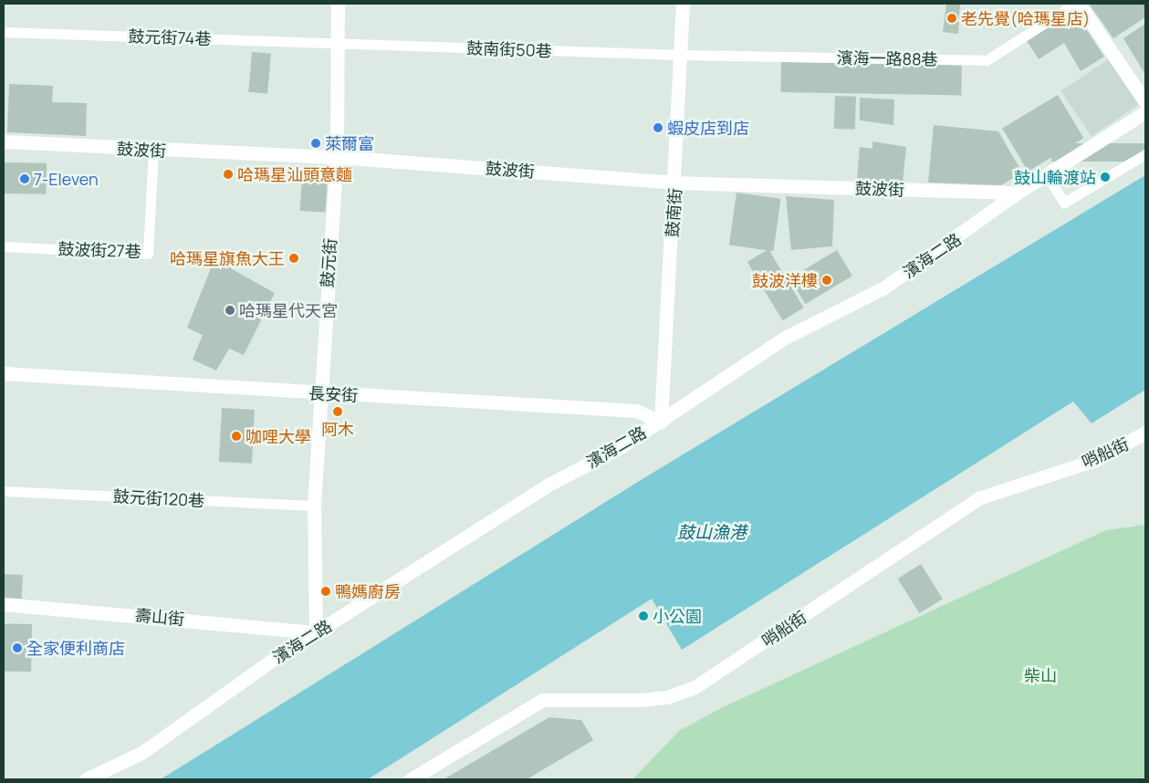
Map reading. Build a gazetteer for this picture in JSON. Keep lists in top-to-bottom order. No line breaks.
{"streets":{"street":["鼓波街","鼓南街","濱海二路","鼓元街","長安街","哨船街","壽山街"],"lane":["鼓元街74巷","鼓南街50巷","濱海一路88巷","鼓波街27巷","鼓元街120巷"]},"crossings":[["鼓元街74巷","鼓南街50巷"],["鼓元街74巷","鼓元街"],["鼓南街50巷","濱海一路88巷"],["鼓南街50巷","鼓南街"],["鼓南街50巷","鼓元街"],["濱海一路88巷","鼓南街"],["鼓波街","鼓南街"],["鼓波街","鼓波街27巷"],["鼓波街","濱海二路"],["鼓波街","鼓元街"],["鼓南街","濱海二路"],["鼓南街","長安街"],["濱海二路","鼓元街"],["濱海二路","長安街"],["濱海二路","壽山街"],["鼓元街","長安街"],["鼓元街","鼓元街120巷"],["鼓元街","壽山街"]],"water":["鼓山漁港"],"parks":["柴山"],"places":["老先覺(哈瑪星店)","蝦皮店到店","萊爾富","哈瑪星汕頭意麵","鼓山輪渡站","7-Eleven","哈瑪星旗魚大王","鼓波洋樓","哈瑪星代天宮","阿木","咖哩大學","鴨媽廚房","小公園","全家便利商店"]}
